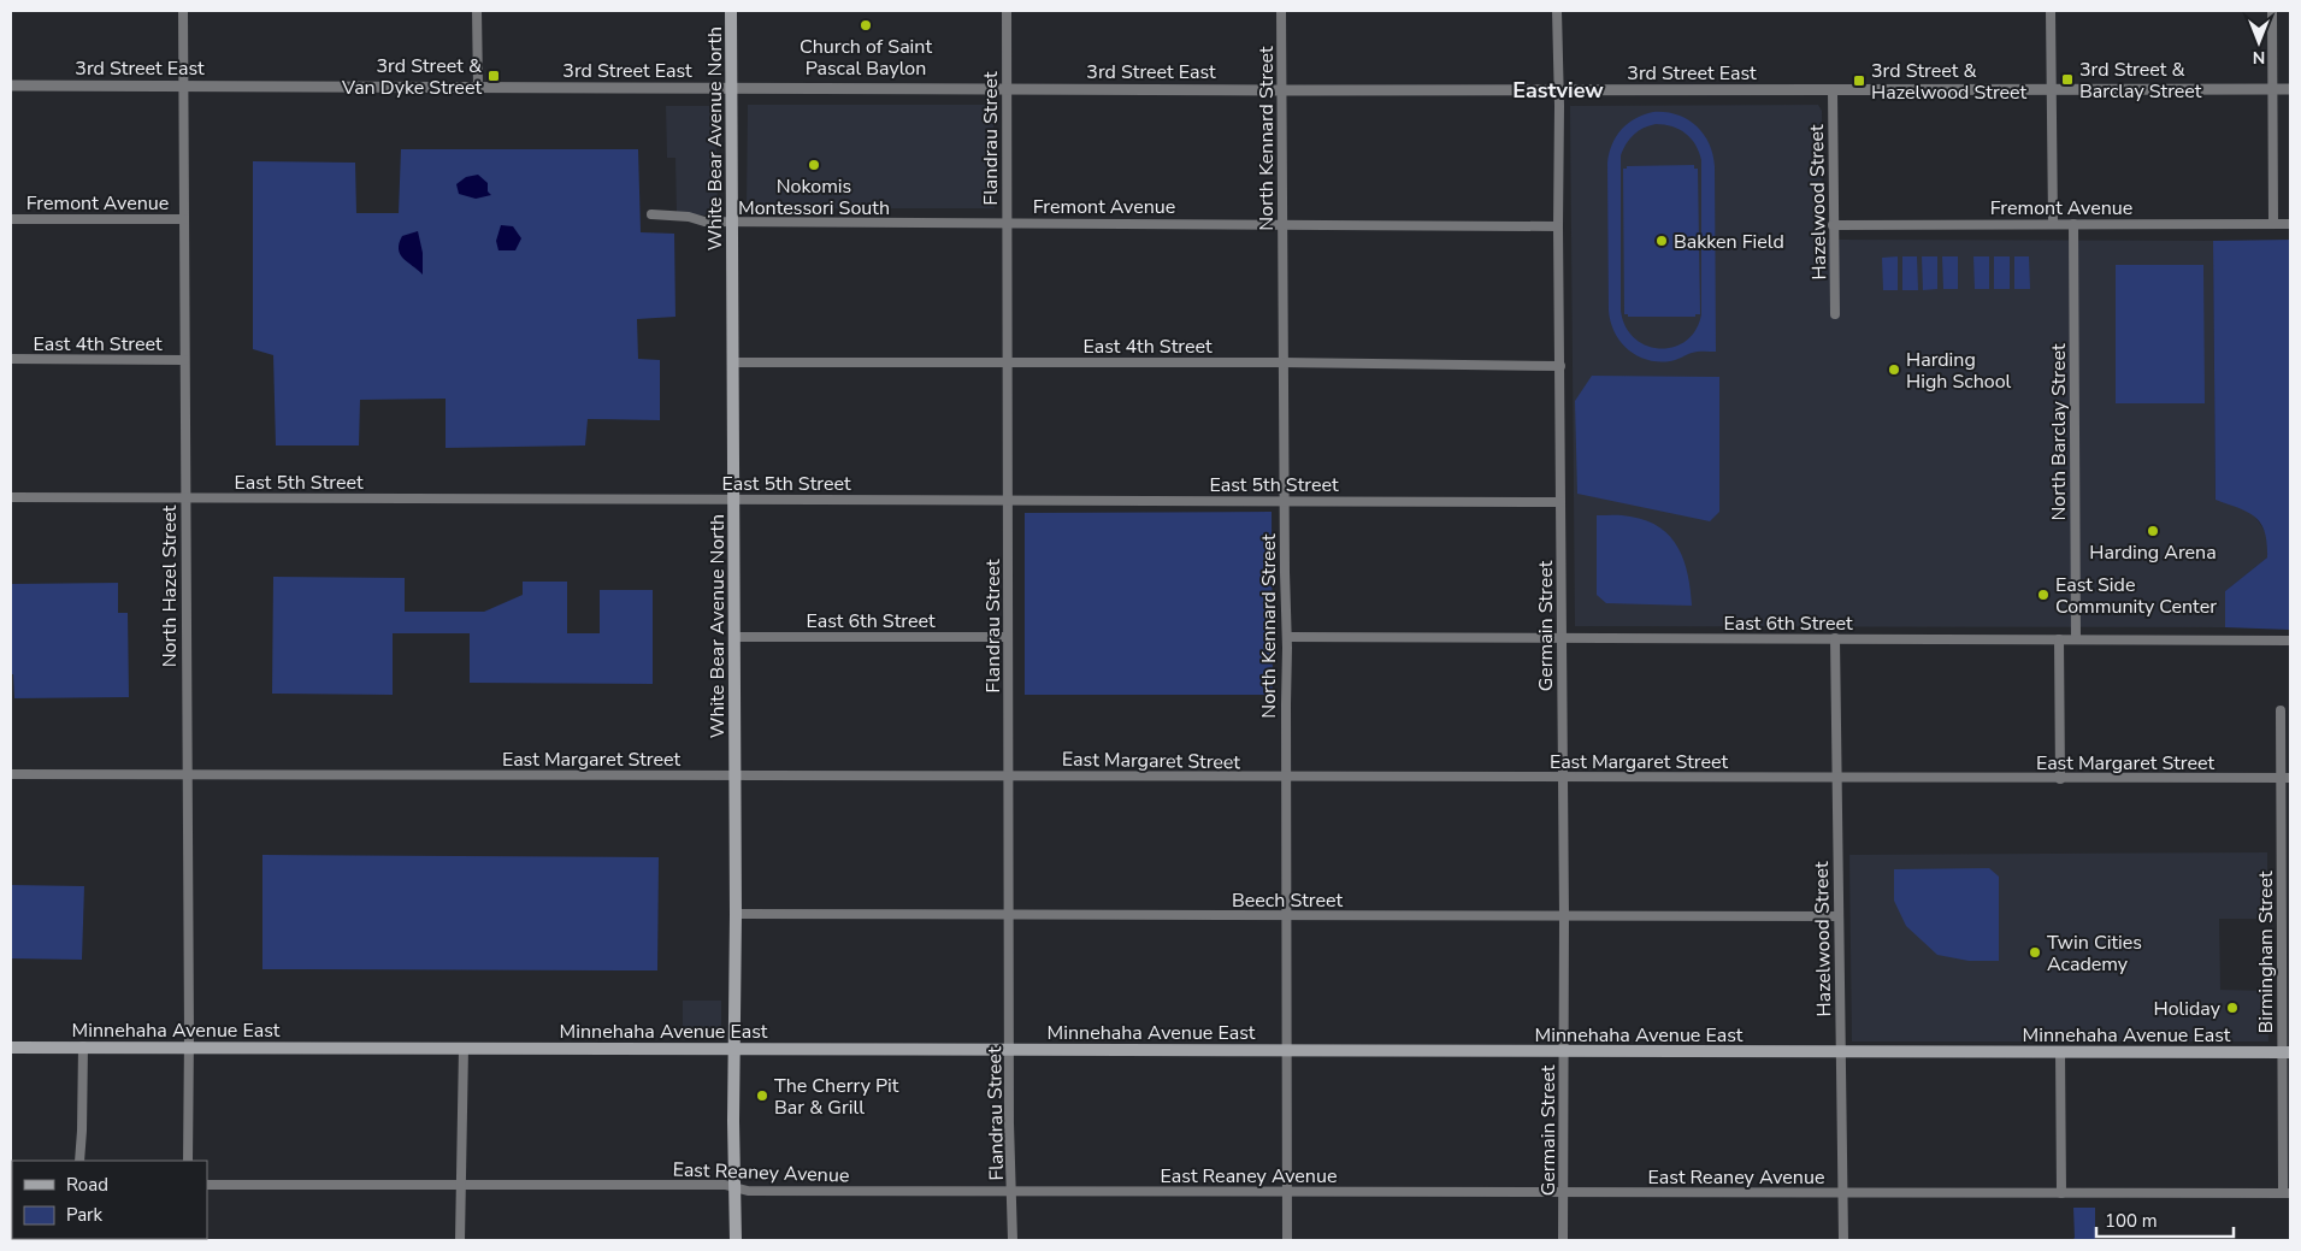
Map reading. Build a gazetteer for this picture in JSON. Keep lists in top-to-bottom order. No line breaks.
{"streets":{"main road":["White Bear Avenue North","Minnehaha Avenue East"],"street":["3rd Street East","Flandrau Street","North Kennard Street","Fremont Avenue","Hazelwood Street","East 4th Street","North Barclay Street","East 5th Street","North Hazel Street","East 6th Street","Germain Street","East Margaret Street","Beech Street","Birmingham Street","East Reaney Avenue"]},"crossings":[["3rd Street East","White Bear Avenue North"],["3rd Street East","Flandrau Street"],["3rd Street East","North Kennard Street"],["3rd Street East","Hazelwood Street"],["3rd Street East","North Hazel Street"],["3rd Street East","Germain Street"],["White Bear Avenue North","Fremont Avenue"],["White Bear Avenue North","East 4th Street"],["White Bear Avenue North","East 5th Street"],["White Bear Avenue North","East 6th Street"],["White Bear Avenue North","East Margaret Street"],["White Bear Avenue North","Beech Street"],["White Bear Avenue North","Minnehaha Avenue East"],["White Bear Avenue North","East Reaney Avenue"],["Flandrau Street","Fremont Avenue"],["Flandrau Street","East 4th Street"],["Flandrau Street","East 5th Street"],["Flandrau Street","East 6th Street"],["Flandrau Street","East Margaret Street"],["Flandrau Street","Beech Street"],["Flandrau Street","Minnehaha Avenue East"],["Flandrau Street","East Reaney Avenue"],["North Kennard Street","Fremont Avenue"],["North Kennard Street","East 4th Street"],["North Kennard Street","East 5th Street"],["North Kennard Street","East 6th Street"],["North Kennard Street","East Margaret Street"],["North Kennard Street","Beech Street"],["North Kennard Street","Minnehaha Avenue East"],["North Kennard Street","East Reaney Avenue"],["Fremont Avenue","Hazelwood Street"],["Fremont Avenue","North Barclay Street"],["Fremont Avenue","North Hazel Street"],["Fremont Avenue","Germain Street"],["Hazelwood Street","East 6th Street"],["Hazelwood Street","East Margaret Street"],["Hazelwood Street","Beech Street"],["Hazelwood Street","Minnehaha Avenue East"],["Hazelwood Street","East Reaney Avenue"],["East 4th Street","North Hazel Street"],["East 4th Street","Germain Street"],["North Barclay Street","East 6th Street"],["East 5th Street","North Hazel Street"],["East 5th Street","Germain Street"],["North Hazel Street","East Margaret Street"],["North Hazel Street","Minnehaha Avenue East"],["East 6th Street","Germain Street"],["Germain Street","East Margaret Street"],["Germain Street","Beech Street"],["Germain Street","Minnehaha Avenue East"],["Germain Street","East Reaney Avenue"],["East Margaret Street","Birmingham Street"],["Birmingham Street","Minnehaha Avenue East"],["Birmingham Street","East Reaney Avenue"]],"districts":["Eastview"],"places":{"other":["Church of Saint Pascal Baylon","Nokomis Montessori South","Bakken Field","Harding High School","Harding Arena","East Side Community Center","Twin Cities Academy","Holiday","The Cherry Pit Bar & Grill"],"transit":["3rd Street & Van Dyke Street","3rd Street & Barclay Street","3rd Street & Hazelwood Street"]},"legend":["Road","Park"],"scale_bar":"100 m","north":"bottom"}
